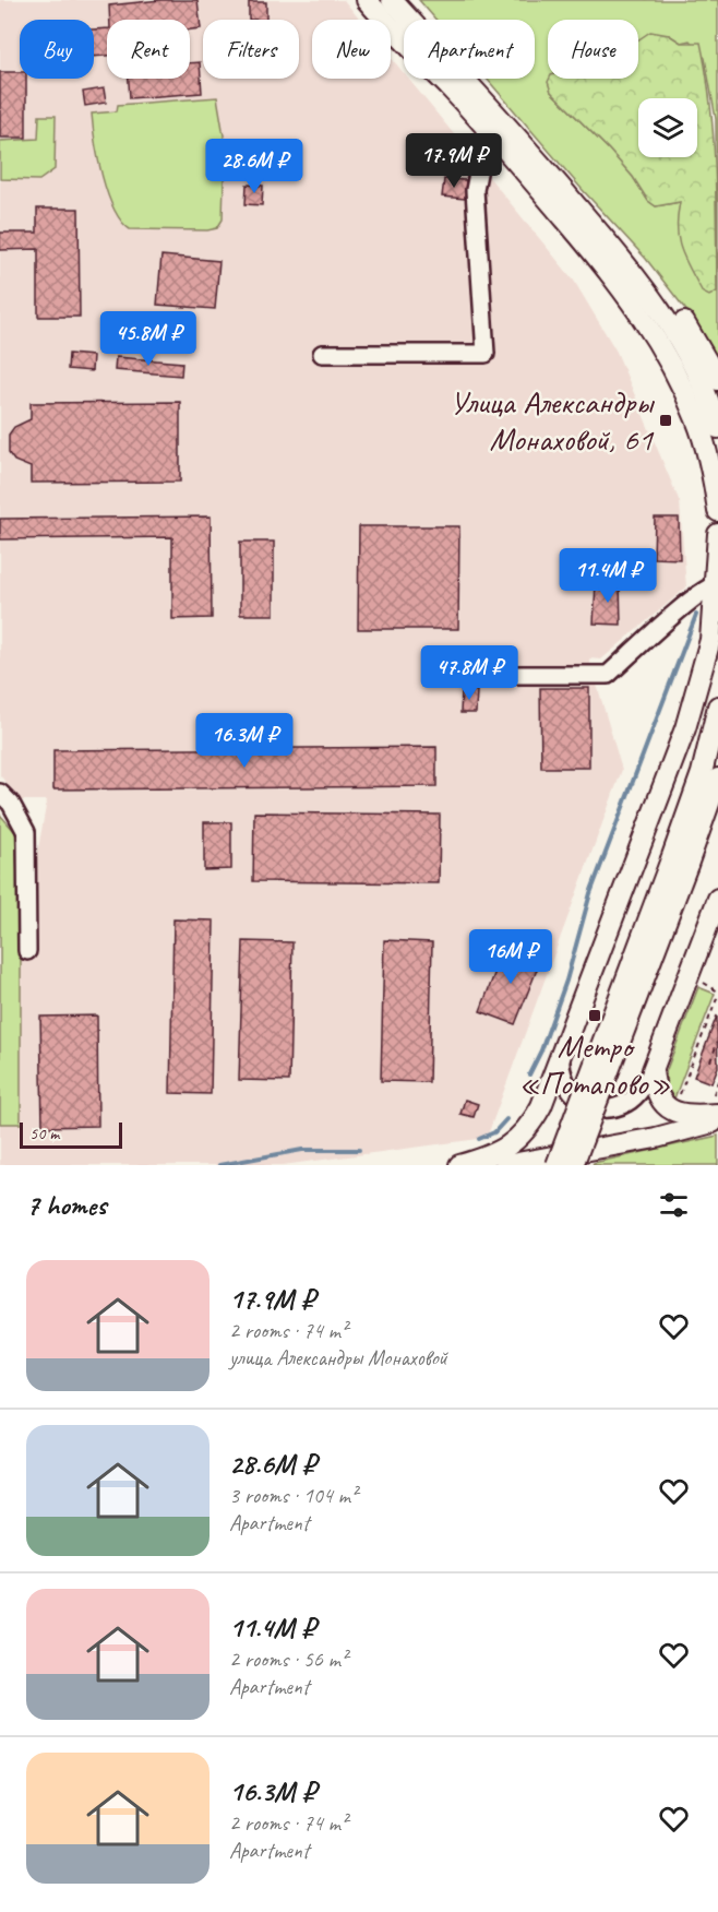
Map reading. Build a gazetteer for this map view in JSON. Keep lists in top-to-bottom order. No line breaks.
{"places":{"transit":["Улица Александры Монаховой, 61","Метро «Потапово»"]},"scale_bar":"50 m","page":{"chip":["Buy","Rent","Filters","New","Apartment","House"],"price":["17.9M ₽","28.6M ₽","45.8M ₽","11.4M ₽","47.8M ₽","16.3M ₽","16M ₽"],"scale":"50 m","heading":"7 homes","list":[{"name":"17.9M ₽","note":"2 rooms · 74 m² · улица Александры Монаховой"},{"name":"28.6M ₽","note":"3 rooms · 104 m² · Apartment"},{"name":"11.4M ₽","note":"2 rooms · 56 m² · Apartment"},{"name":"16.3M ₽","note":"2 rooms · 74 m² · Apartment"}]}}
